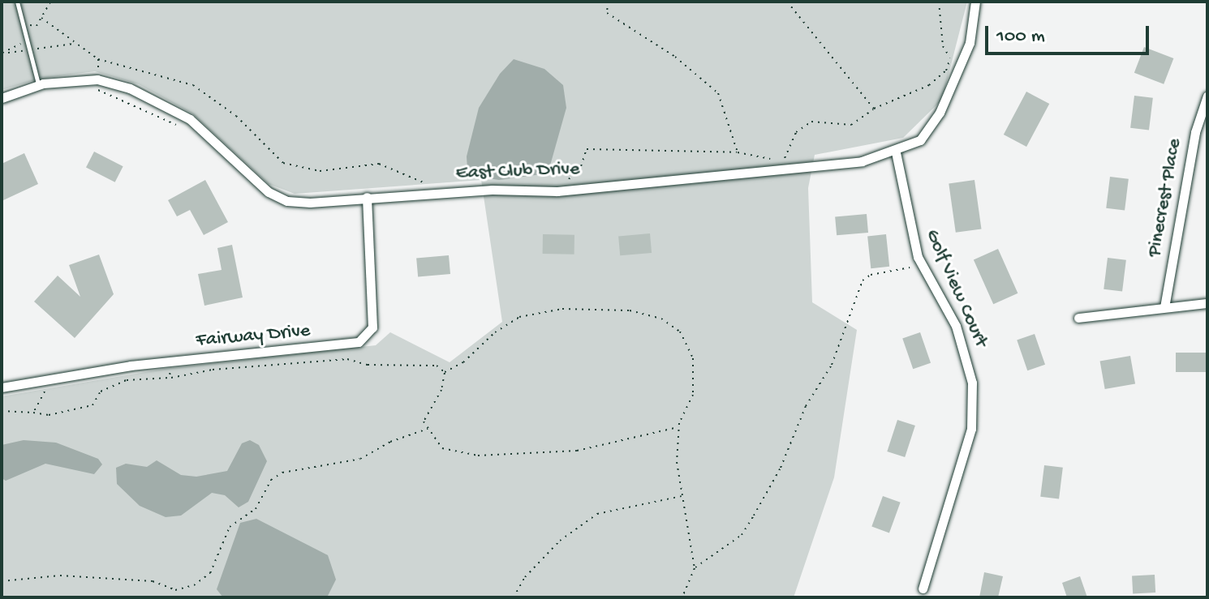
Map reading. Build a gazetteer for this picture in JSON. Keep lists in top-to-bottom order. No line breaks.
{"streets":{"street":["East Club Drive","Pinecrest Place","Golf View Court","Fairway Drive"]},"crossings":[["East Club Drive","Golf View Court"],["East Club Drive","Fairway Drive"]],"scale_bar":"100 m"}
